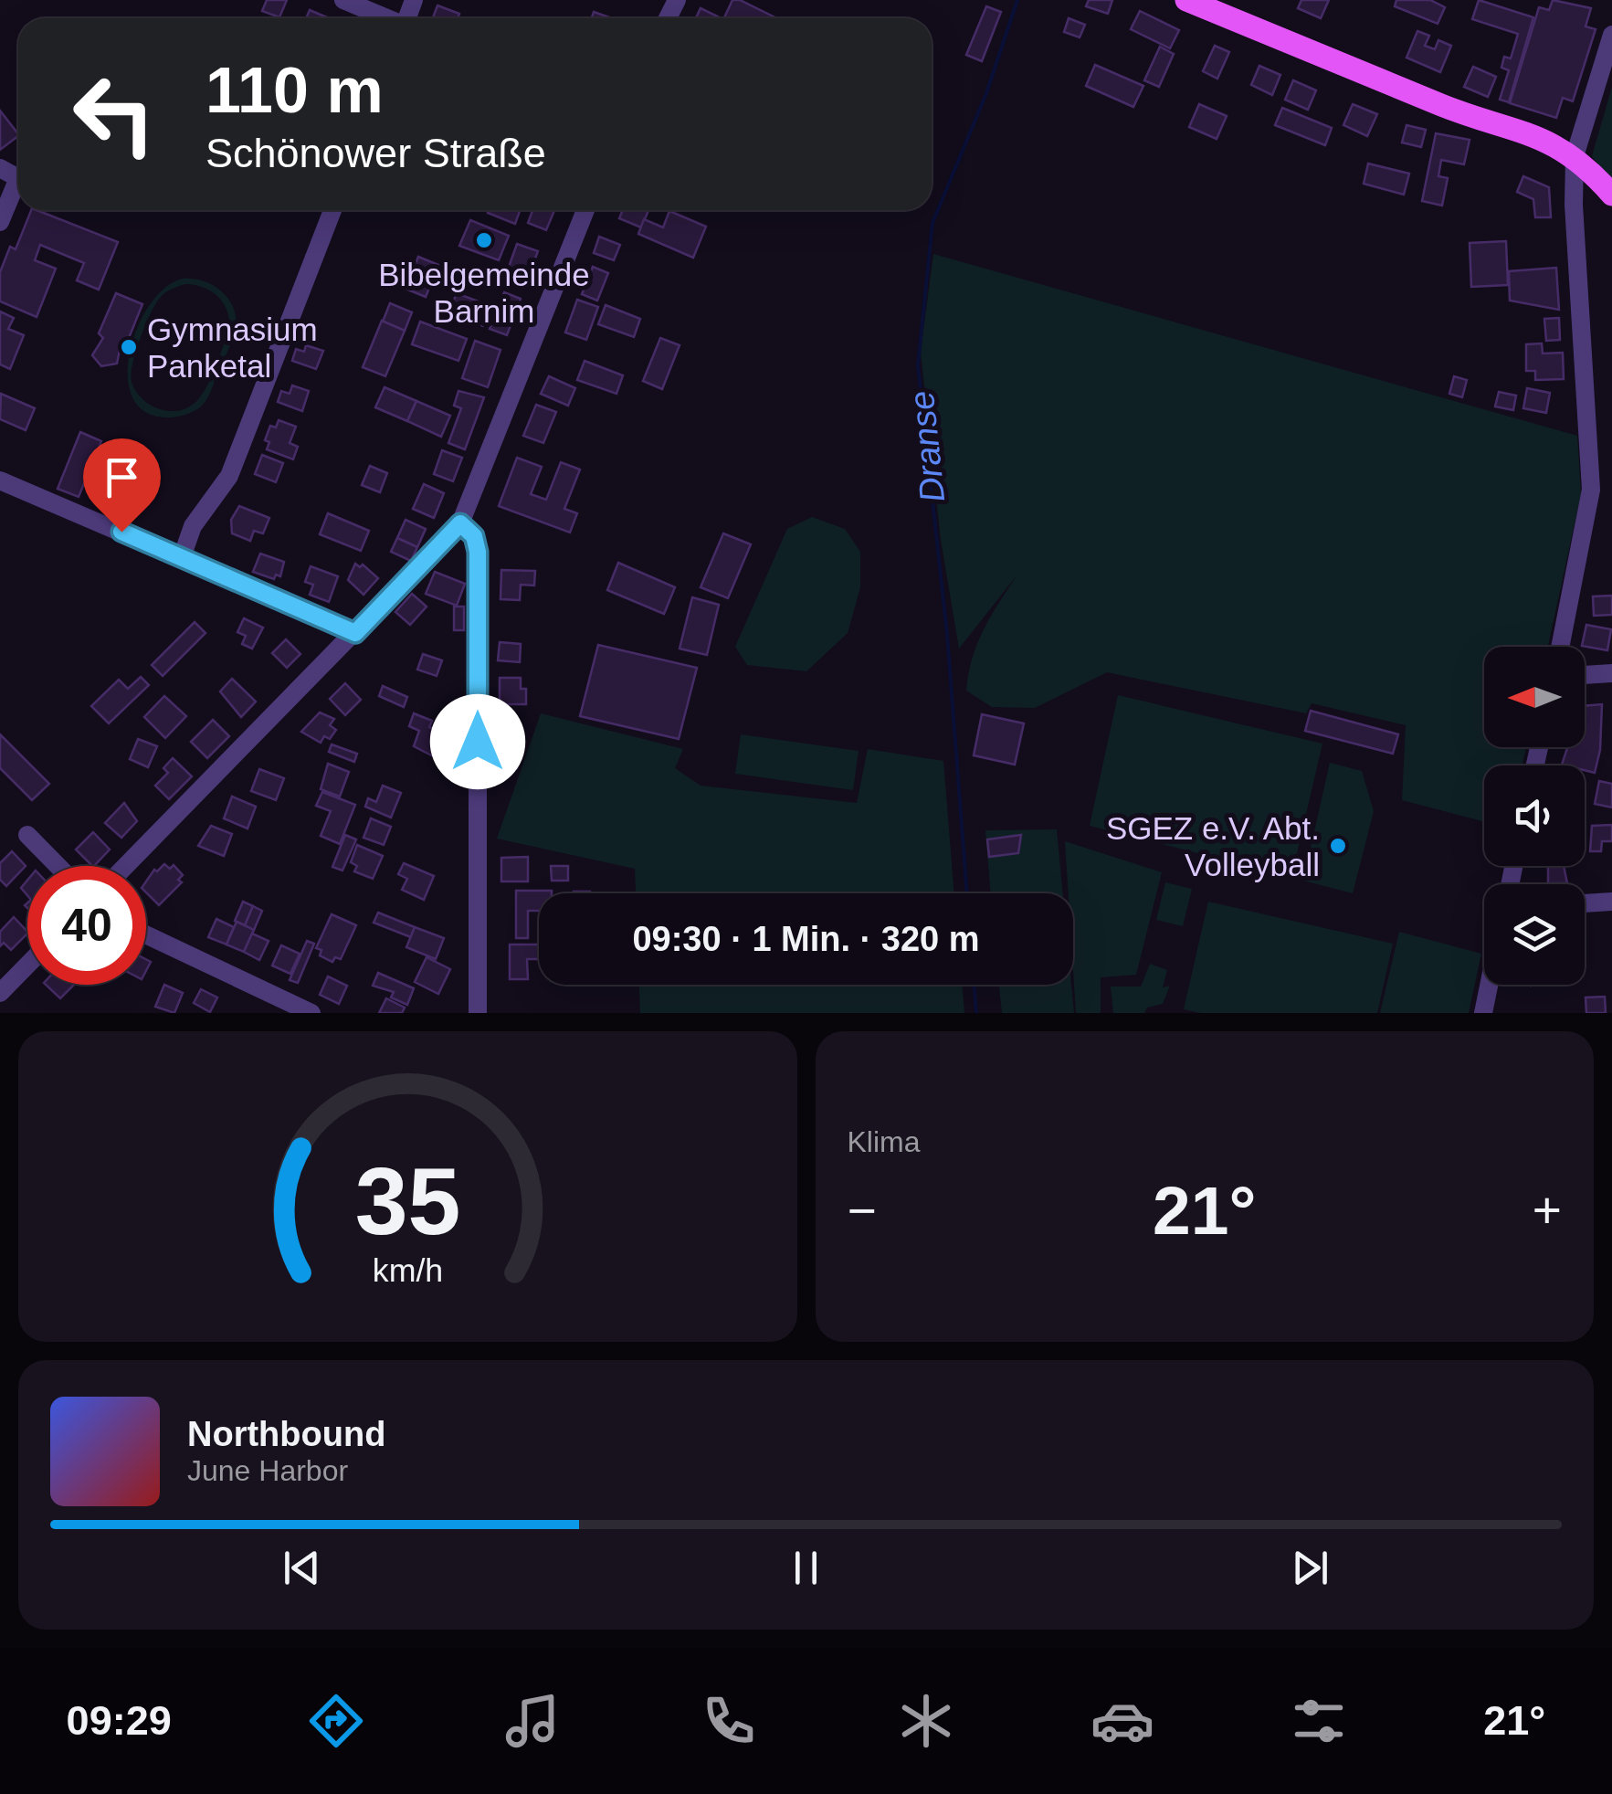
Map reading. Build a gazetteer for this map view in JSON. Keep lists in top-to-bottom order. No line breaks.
{"water":["Dranse"],"places":["Bibelgemeinde Barnim","Gymnasium Panketal","SGEZ e.V. Abt. Volleyball"],"north":"left","page":{"turn":["110 m","Schönower Straße"],"limit":"40","trip":"09:30 · 1 Min. · 320 m","tile":"Klima","heat":["−","21°","+"],"song":["Northbound","June Harbor"],"tabs":["09:29","21°"],"gauge":["35","km/h"]}}
